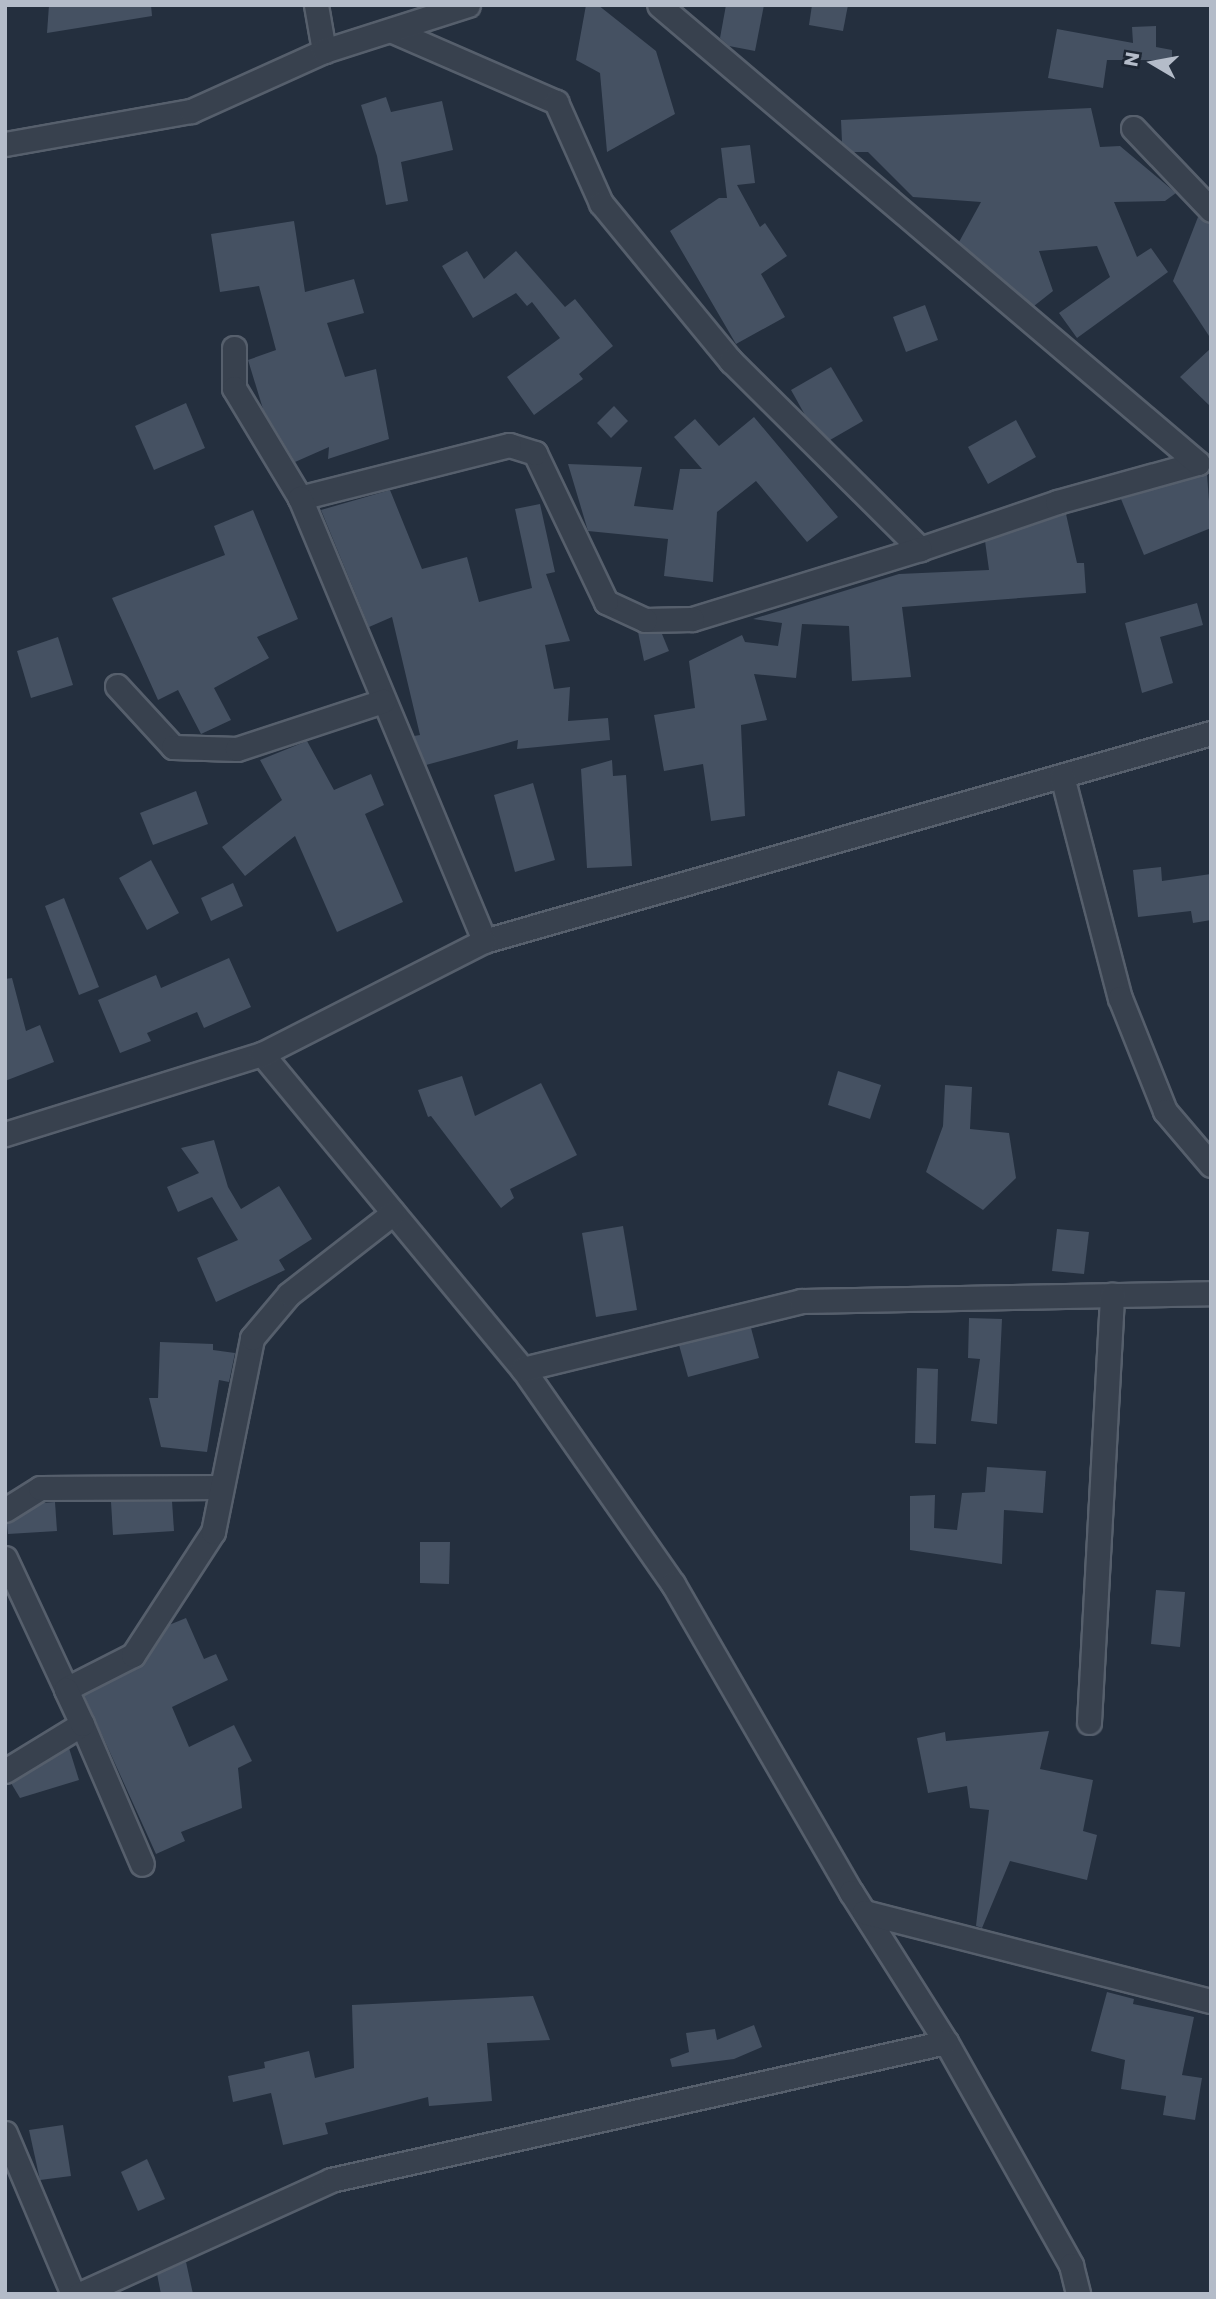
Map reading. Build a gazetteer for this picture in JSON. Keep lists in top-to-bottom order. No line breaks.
{"north":"left"}
